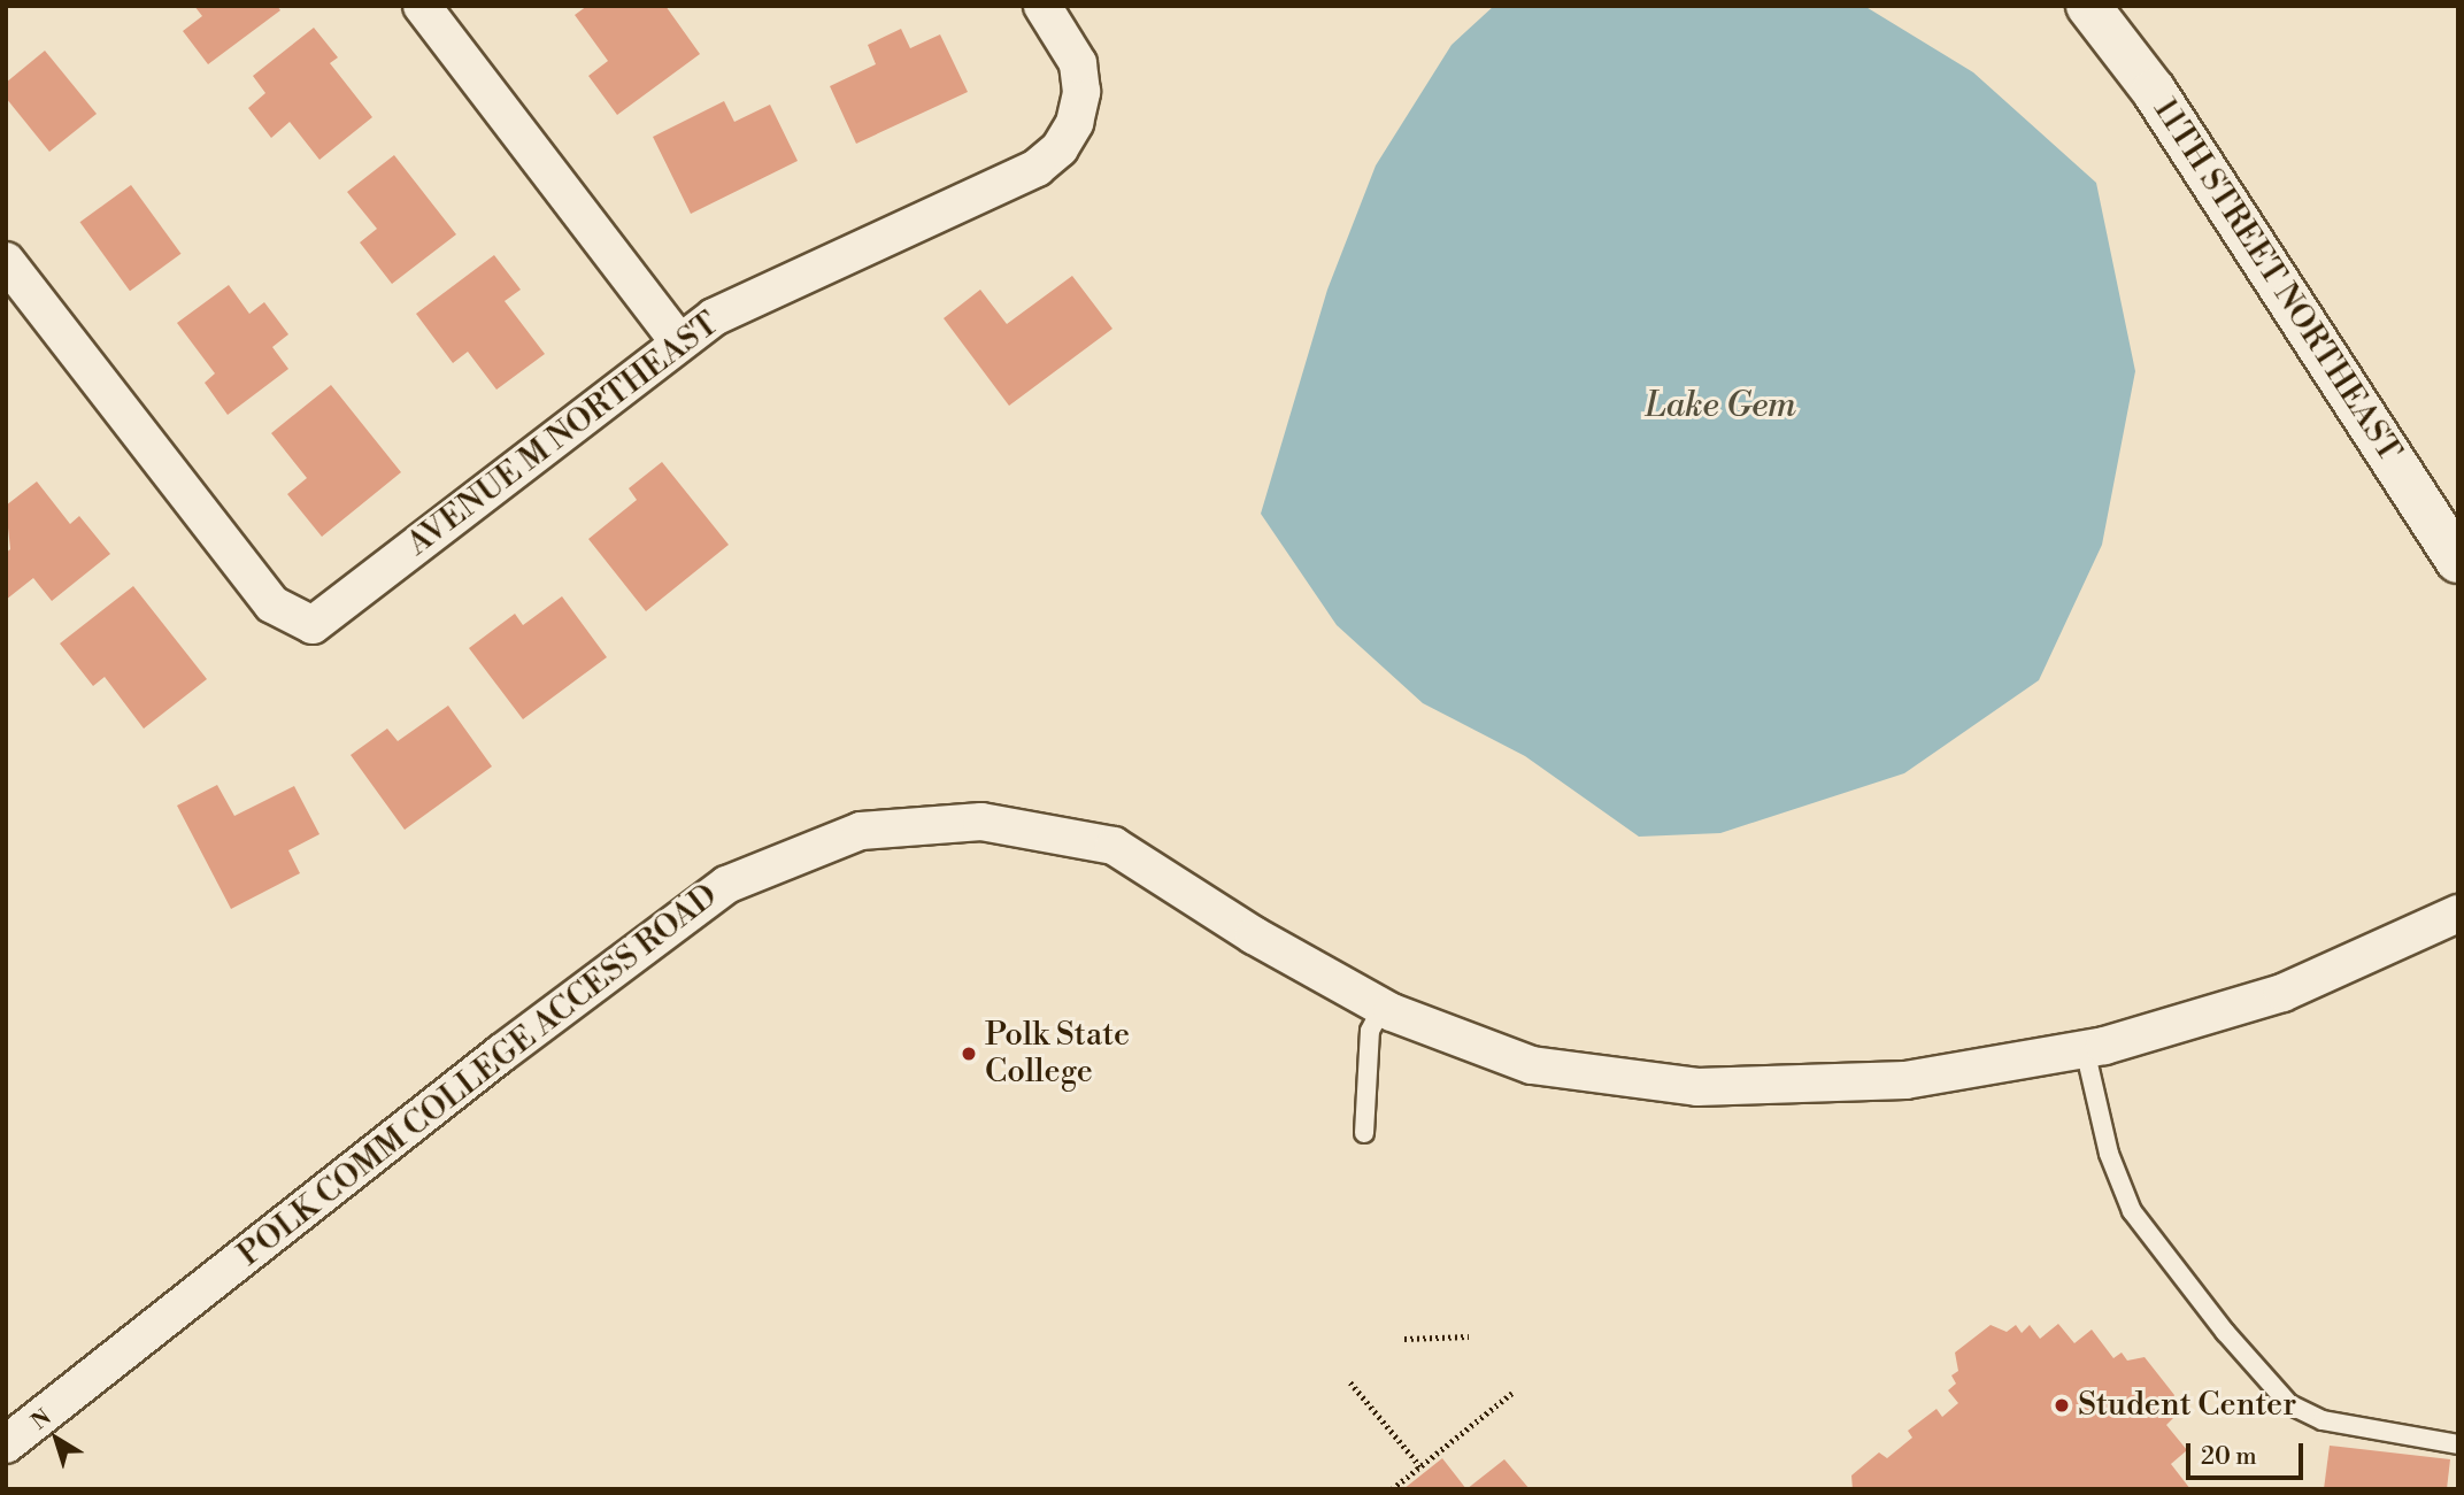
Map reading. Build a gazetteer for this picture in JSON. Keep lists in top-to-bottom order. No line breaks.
{"streets":{"street":["11TH STREET NORTHEAST","AVENUE M NORTHEAST","POLK COMM COLLEGE ACCESS ROAD"]},"water":["Lake Gem"],"places":["Polk State College","Student Center"],"scale_bar":"20 m","north":"top left"}
